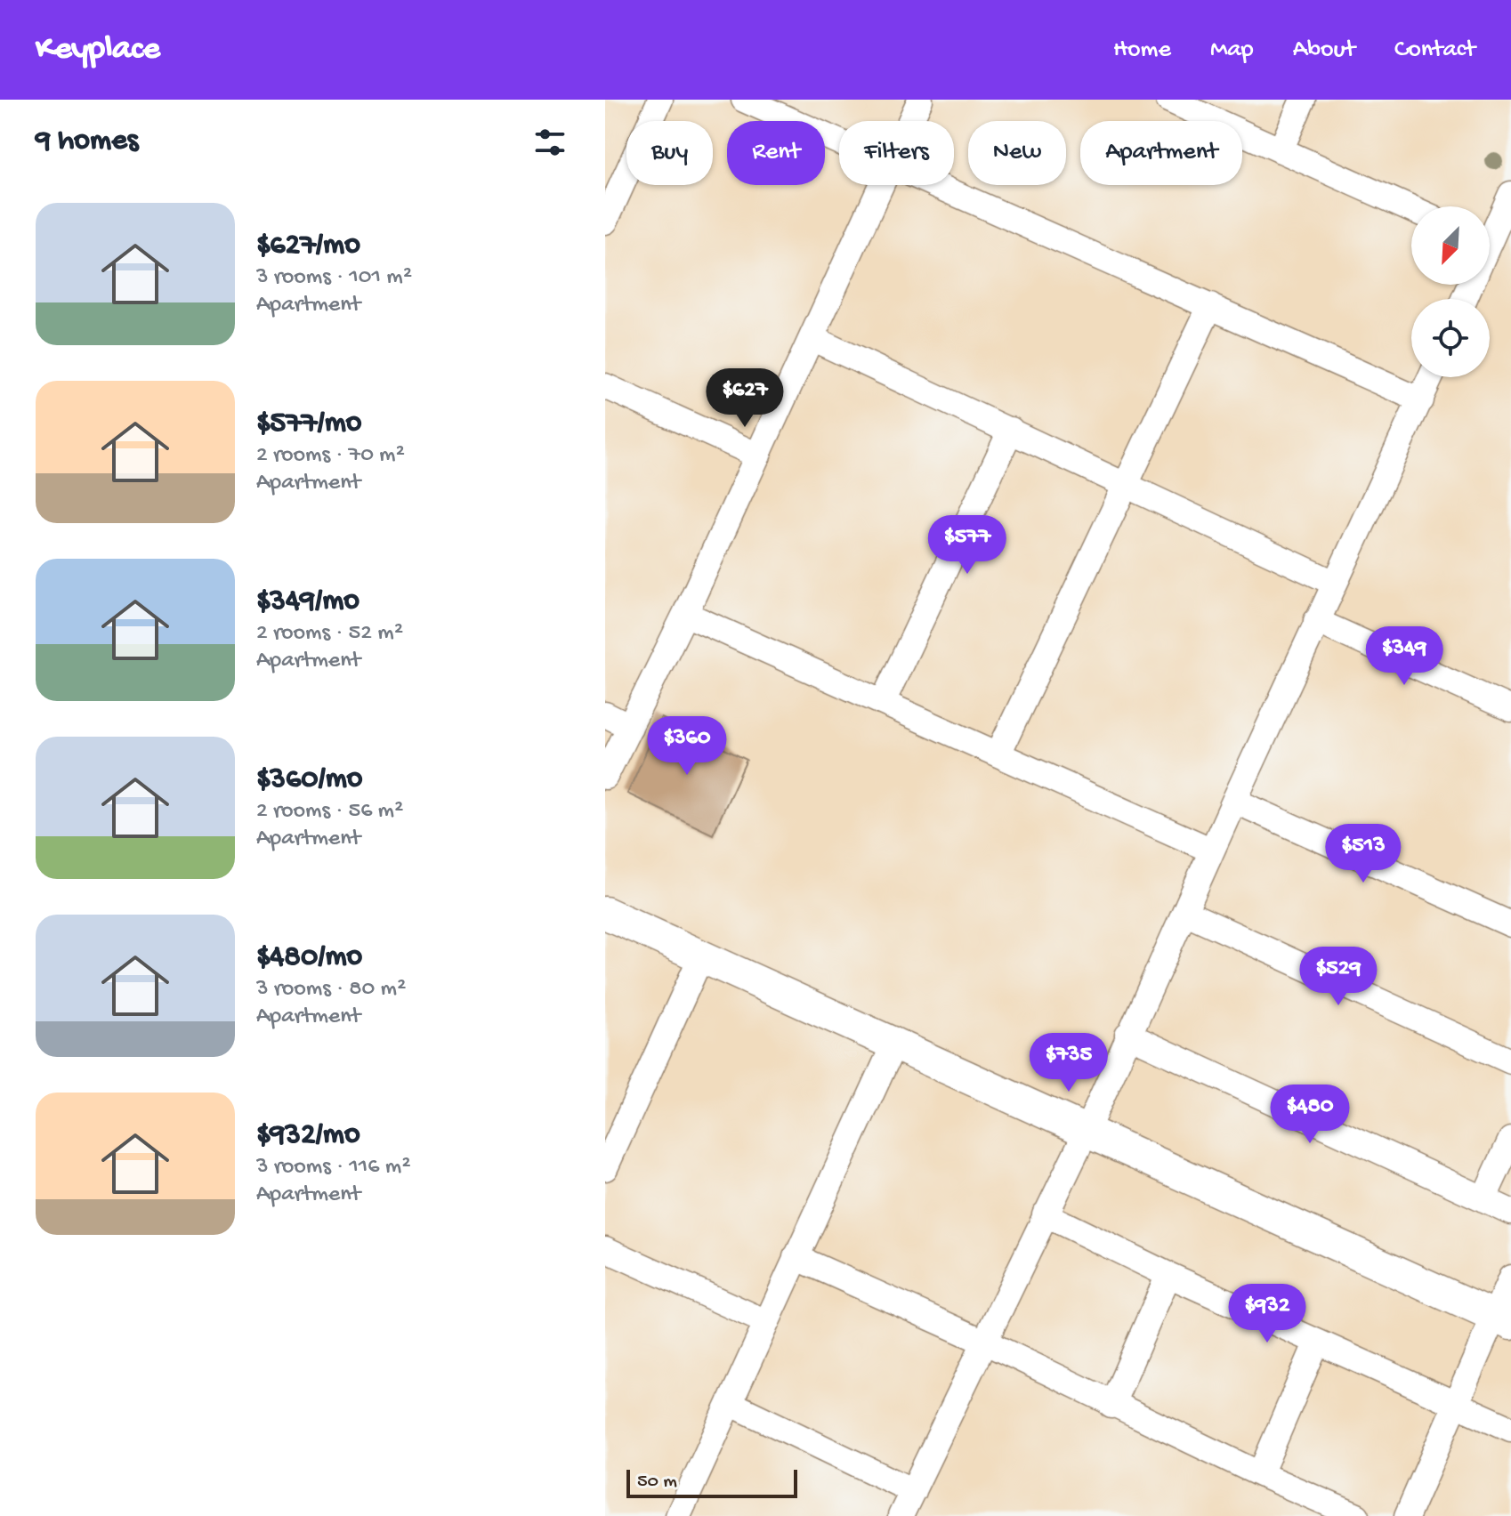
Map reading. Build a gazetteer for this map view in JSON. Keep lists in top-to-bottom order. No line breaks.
{"scale_bar":"50 m","north":"bottom left","page":{"header":"Keyplace","nav":["Home","Map","About","Contact"],"heading":"9 homes","chip":["Buy","Rent","Filters","New","Apartment"],"list":[{"name":"$627/mo","note":"3 rooms · 101 m² · Apartment"},{"name":"$577/mo","note":"2 rooms · 70 m² · Apartment"},{"name":"$349/mo","note":"2 rooms · 52 m² · Apartment"},{"name":"$360/mo","note":"2 rooms · 56 m² · Apartment"},{"name":"$480/mo","note":"3 rooms · 80 m² · Apartment"},{"name":"$932/mo","note":"3 rooms · 116 m² · Apartment"}],"price":["$627","$577","$349","$360","$513","$529","$735","$480","$932"],"scale":"50 m"}}
